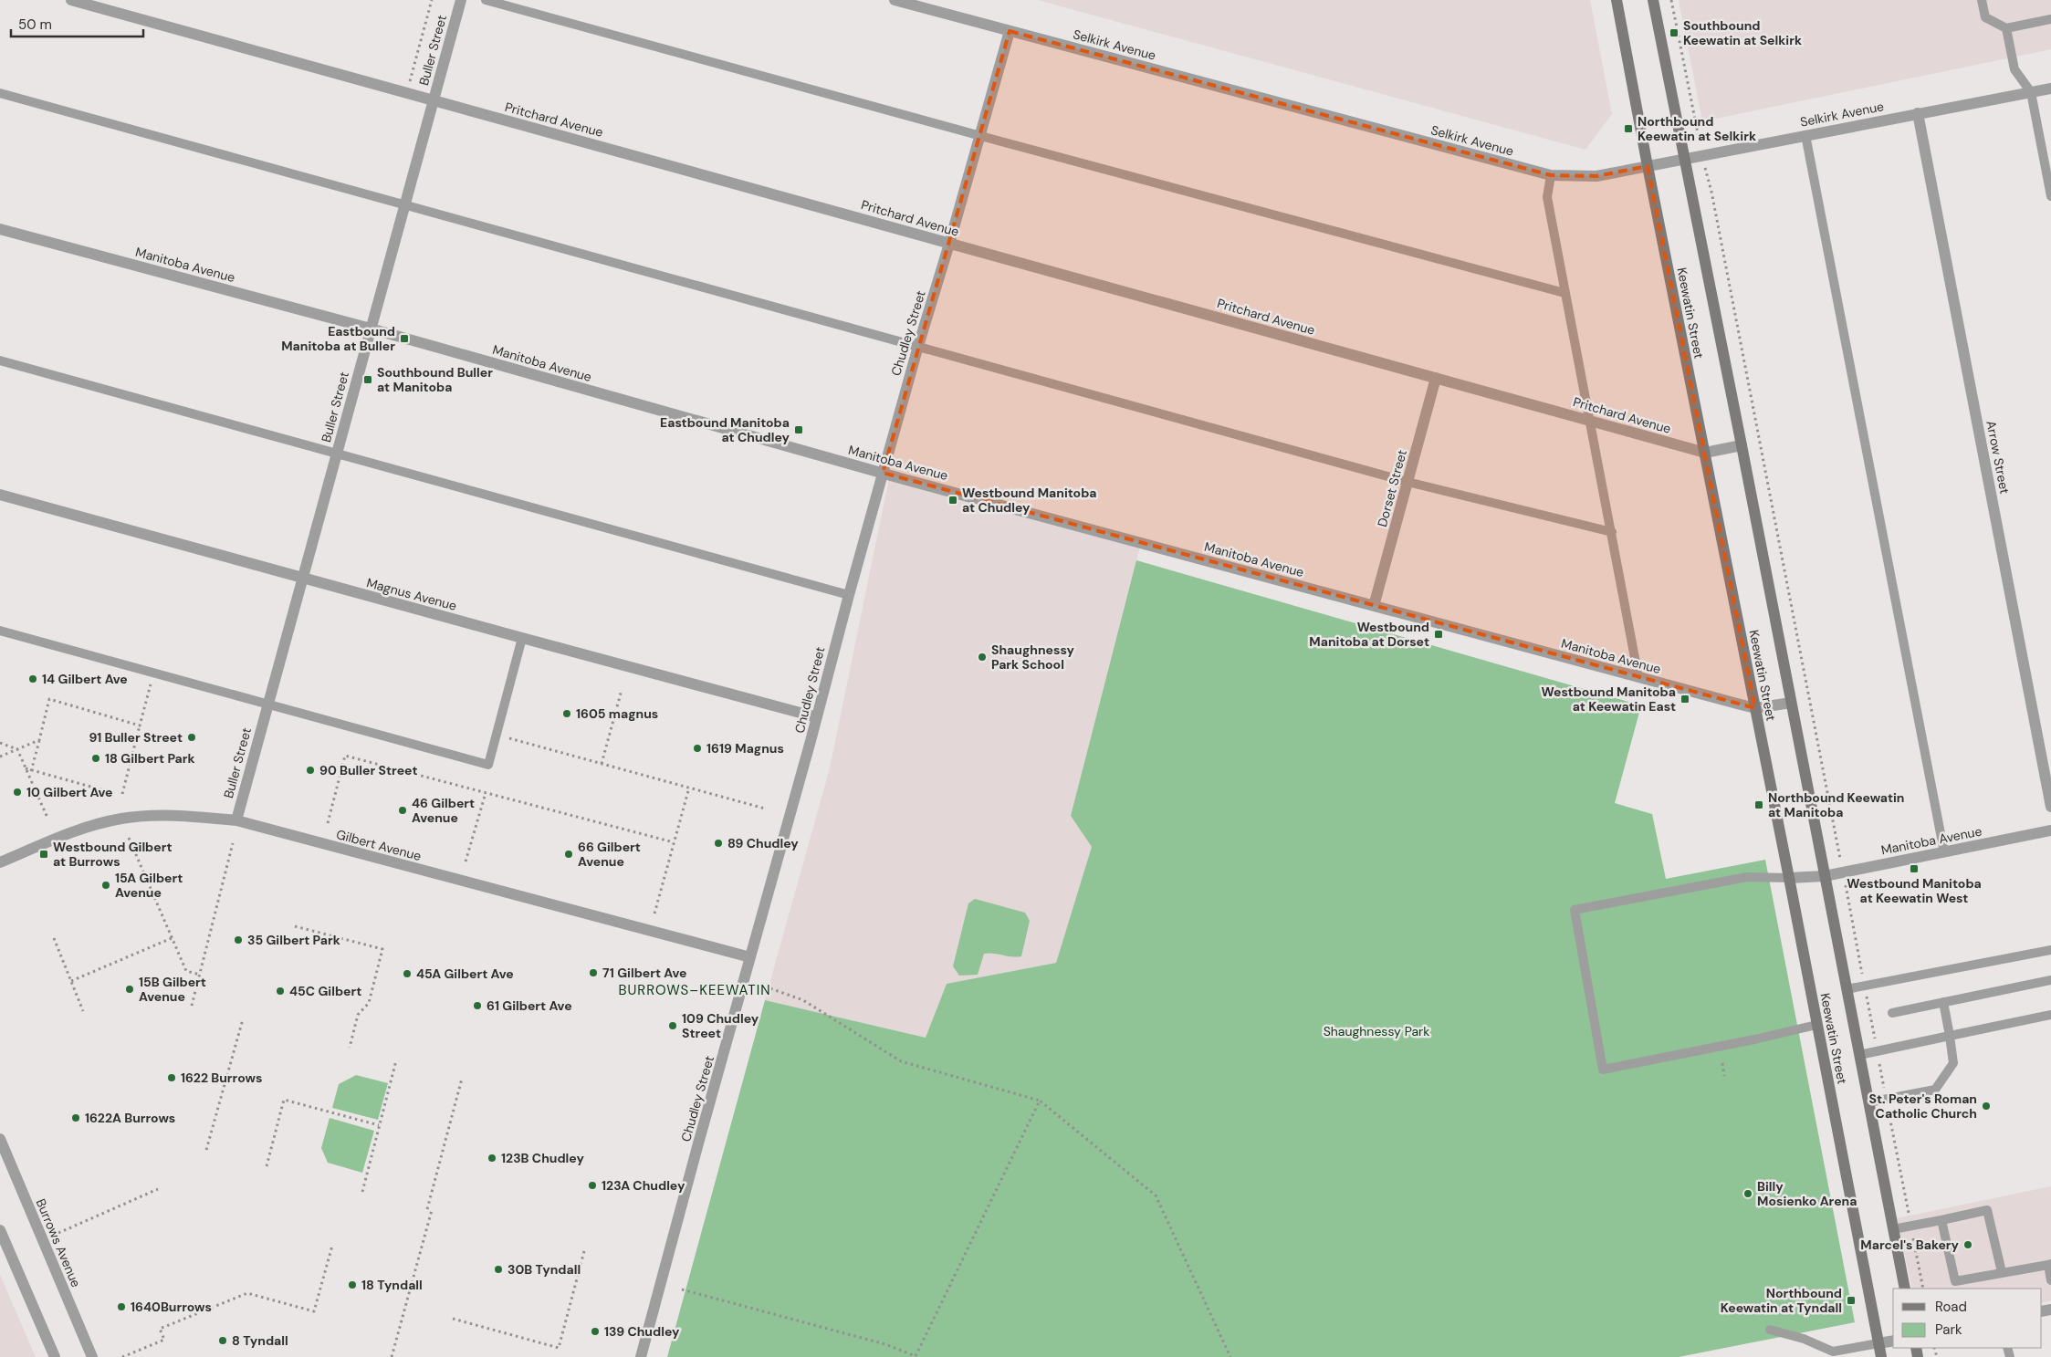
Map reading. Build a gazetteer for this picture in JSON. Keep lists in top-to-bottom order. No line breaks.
{"streets":{"main road":["Keewatin Street"],"street":["Selkirk Avenue","Buller Street","Pritchard Avenue","Manitoba Avenue","Chudley Street","Arrow Street","Dorset Street","Magnus Avenue","Gilbert Avenue","Burrows Avenue"]},"crossings":[["Selkirk Avenue","Keewatin Street"],["Selkirk Avenue","Chudley Street"],["Selkirk Avenue","Arrow Street"],["Buller Street","Pritchard Avenue"],["Buller Street","Manitoba Avenue"],["Buller Street","Magnus Avenue"],["Buller Street","Gilbert Avenue"],["Pritchard Avenue","Keewatin Street"],["Pritchard Avenue","Chudley Street"],["Pritchard Avenue","Dorset Street"],["Manitoba Avenue","Keewatin Street"],["Manitoba Avenue","Chudley Street"],["Manitoba Avenue","Dorset Street"],["Chudley Street","Magnus Avenue"],["Chudley Street","Gilbert Avenue"]],"districts":["BURROWS–KEEWATIN"],"parks":["Shaughnessy Park"],"places":{"transit":["Southbound Keewatin at Selkirk","Northbound Keewatin at Selkirk","Eastbound Manitoba at Buller","Southbound Buller at Manitoba","Eastbound Manitoba at Chudley","Westbound Manitoba at Chudley","Westbound Manitoba at Dorset","Westbound Manitoba at Keewatin East","Northbound Keewatin at Manitoba","Westbound Gilbert at Burrows","Westbound Manitoba at Keewatin West","Northbound Keewatin at Tyndall"],"other":["Shaughnessy Park School","14 Gilbert Ave","1605 magnus","91 Buller Street","1619 Magnus","18 Gilbert Park","90 Buller Street","10 Gilbert Ave","46 Gilbert Avenue","89 Chudley","66 Gilbert Avenue","15A Gilbert Avenue","35 Gilbert Park","71 Gilbert Ave","45A Gilbert Ave","15B Gilbert Avenue","45C Gilbert","61 Gilbert Ave","109 Chudley Street","1622 Burrows","St. Peter's Roman Catholic Church","1622A Burrows","123B Chudley","123A Chudley","Billy Mosienko Arena","Marcel's Bakery","30B Tyndall","18 Tyndall","1640Burrows","139 Chudley","8 Tyndall"]},"legend":["Road","Park"],"scale_bar":"50 m"}
